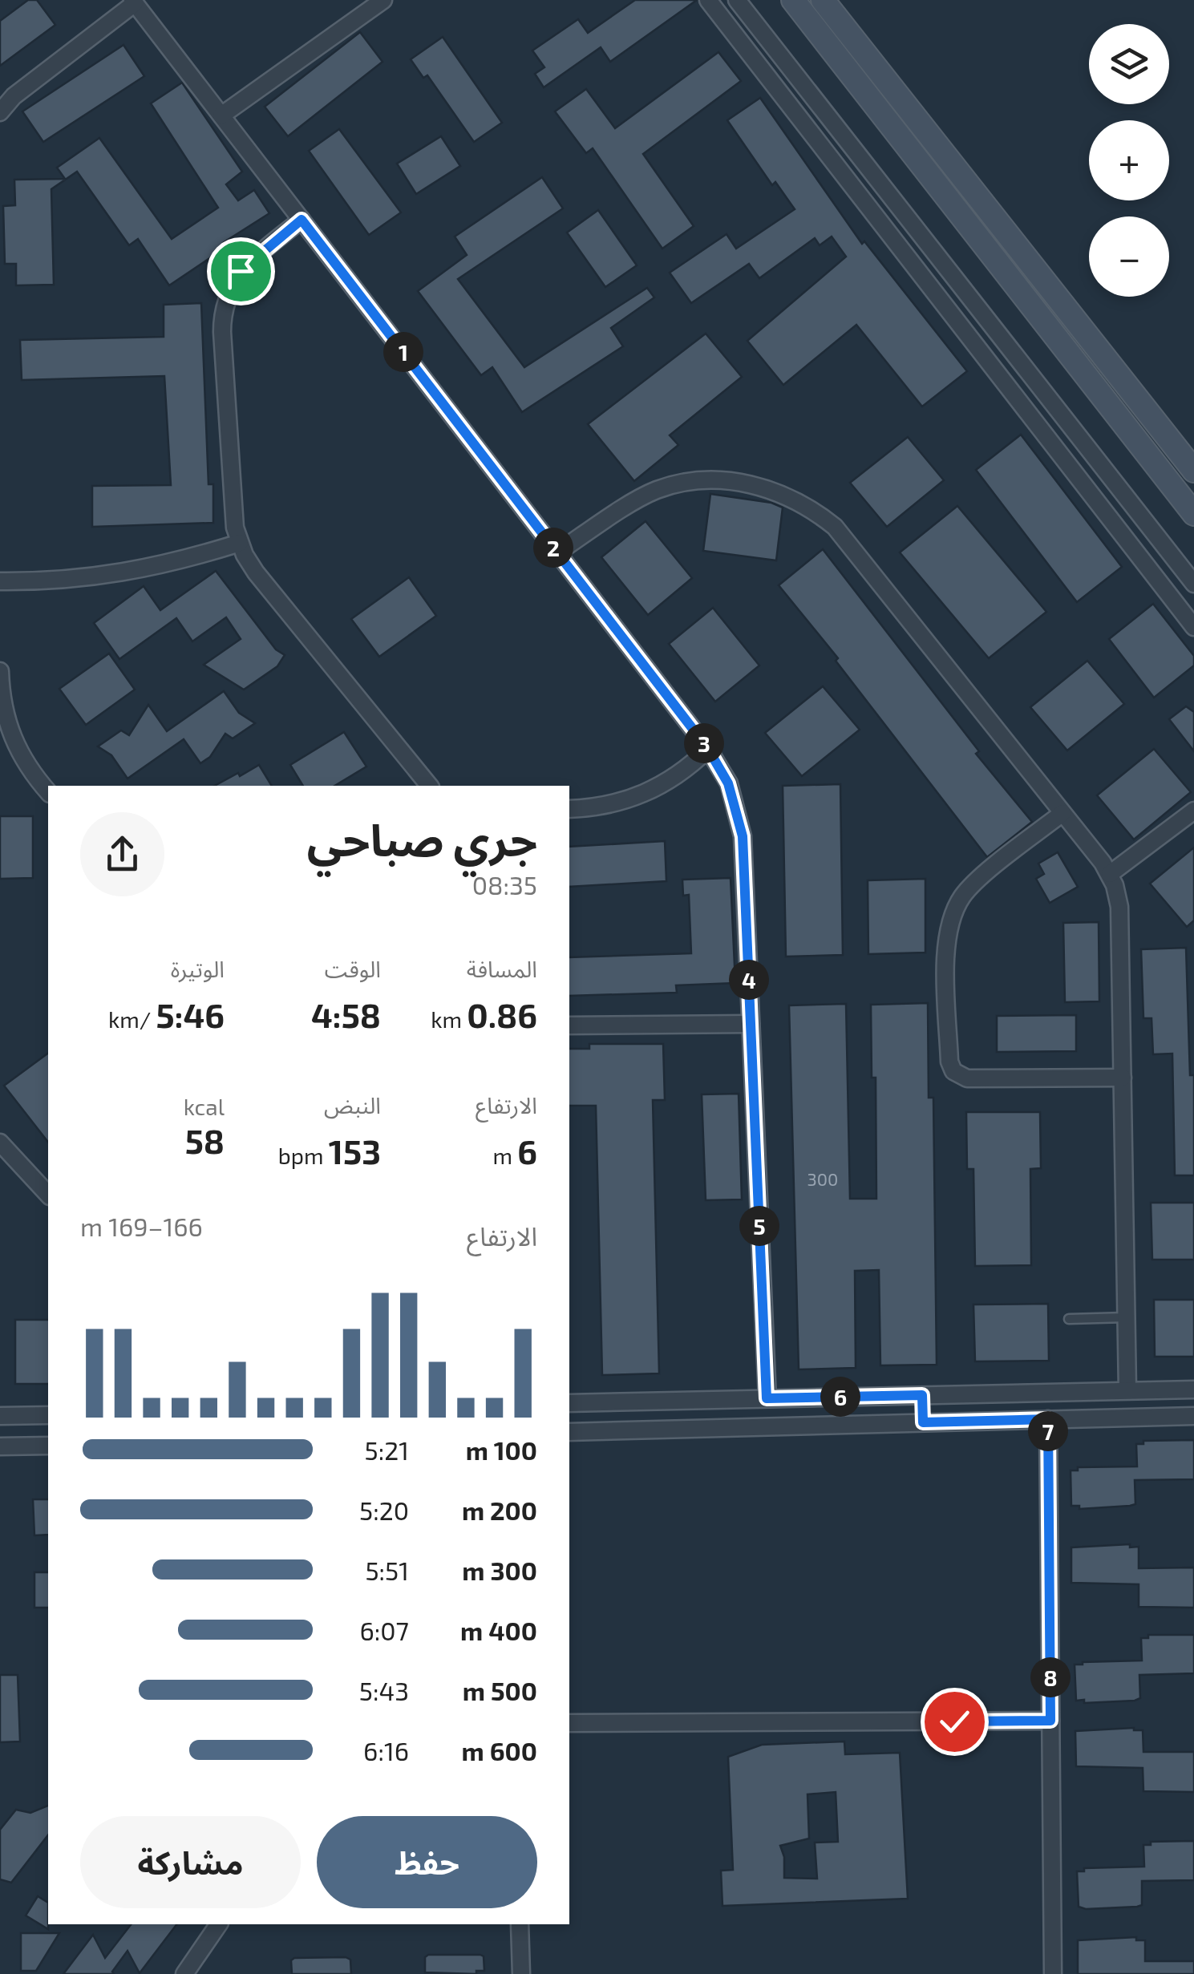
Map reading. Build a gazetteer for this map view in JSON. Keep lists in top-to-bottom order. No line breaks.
{"house_numbers":["300"],"page":{"map_buttons":["+","−"],"pins":["1","2","3","4","5","6","7","8"],"heading":["جري صباحي","08:35"],"stats":[["المسافة","0.86 km"],["الوقت","4:58"],["الوتيرة","5:46 /km"],["الارتفاع","6 m"],["النبض","153 bpm"],["kcal","58"]],"chart":["الارتفاع","166–169 m"],"list":[{"name":"100 m","note":"5:21"},{"name":"200 m","note":"5:20"},{"name":"300 m","note":"5:51"},{"name":"400 m","note":"6:07"},{"name":"500 m","note":"5:43"},{"name":"600 m","note":"6:16"}],"buttons":["حفظ","مشاركة"]}}
